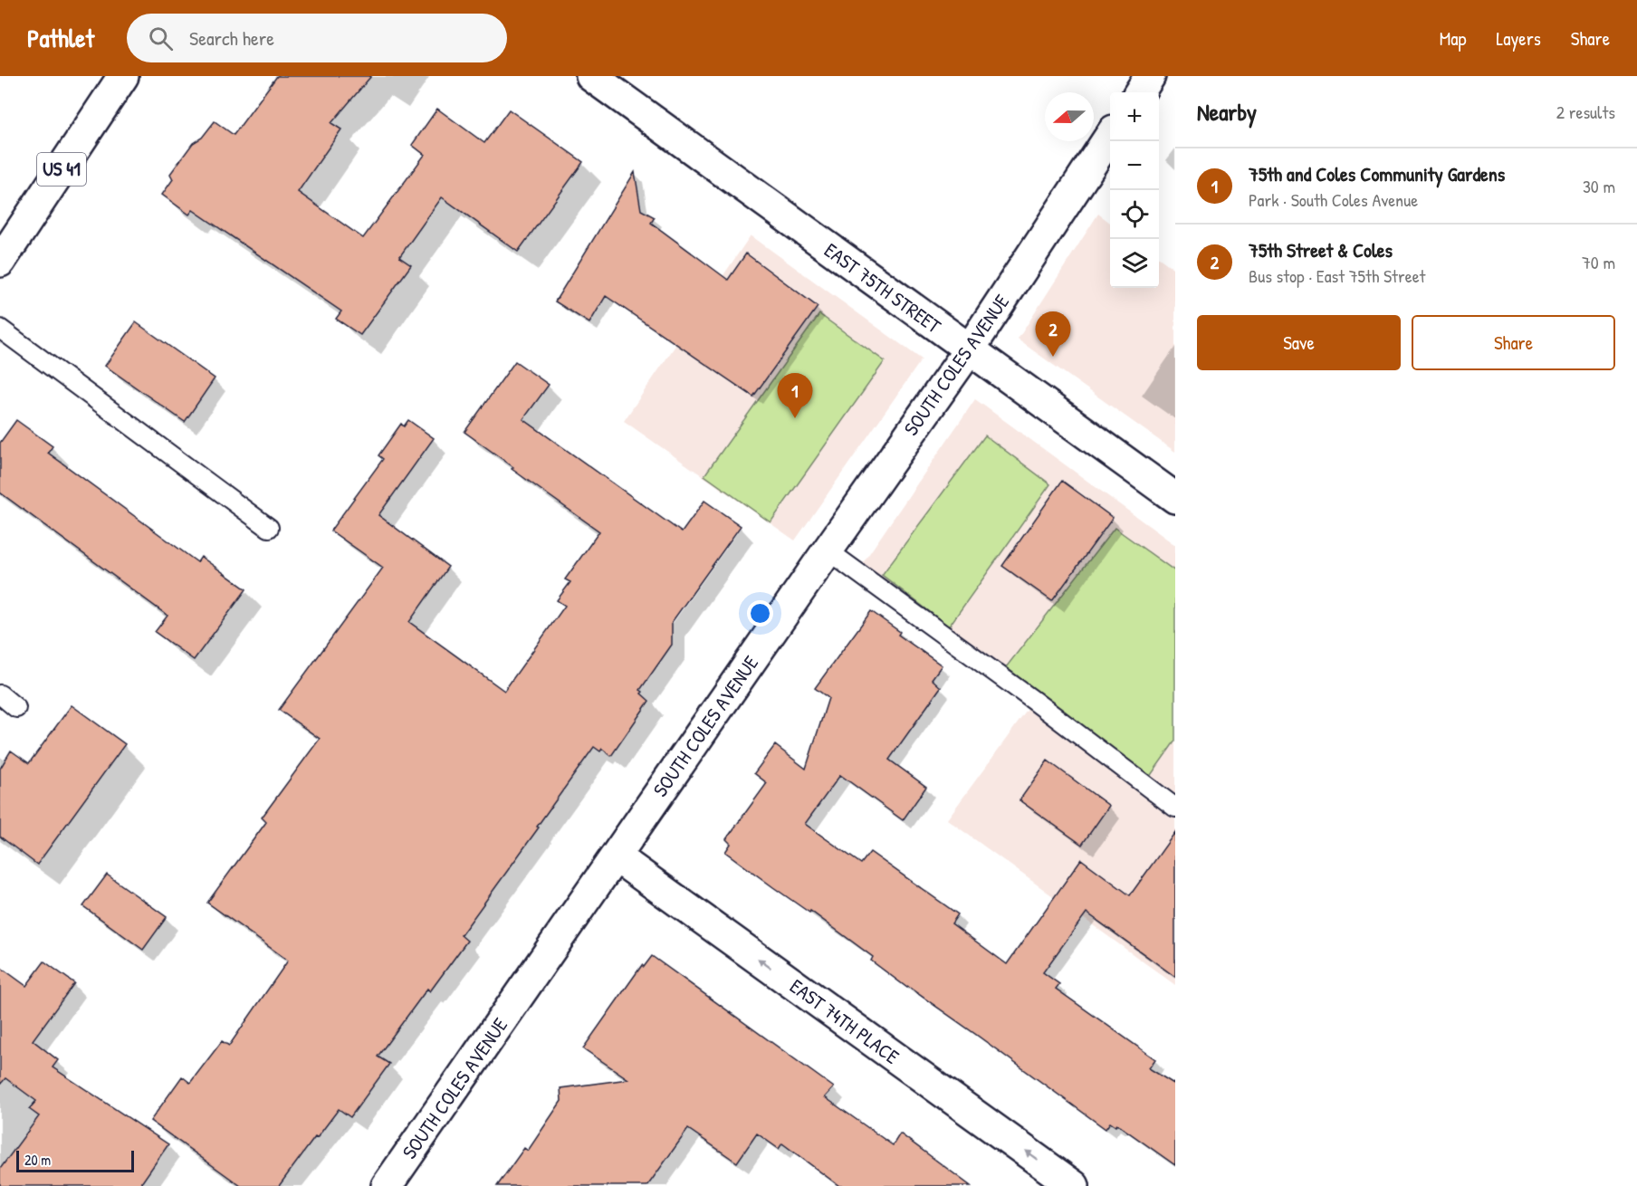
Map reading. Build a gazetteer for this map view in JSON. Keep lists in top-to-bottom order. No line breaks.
{"streets":{"street":["US 41","EAST 75TH STREET","SOUTH COLES AVENUE","EAST 74TH PLACE"]},"crossings":[["EAST 75TH STREET","SOUTH COLES AVENUE"],["SOUTH COLES AVENUE","EAST 74TH PLACE"]],"one_way":["EAST 74TH PLACE"],"scale_bar":"20 m","north":"left","page":{"header":"Pathlet","search":"Search here","nav":["Map","Layers","Share"],"heading":["Nearby","2 results"],"map_buttons":["+","−"],"list":[{"mark":"1","name":"75th and Coles Community Gardens","note":"Park · South Coles Avenue","value":"30 m"},{"mark":"2","name":"75th Street & Coles","note":"Bus stop · East 75th Street","value":"70 m"}],"buttons":["Save","Share"],"pins":["2","1"],"scale":"20 m"}}
